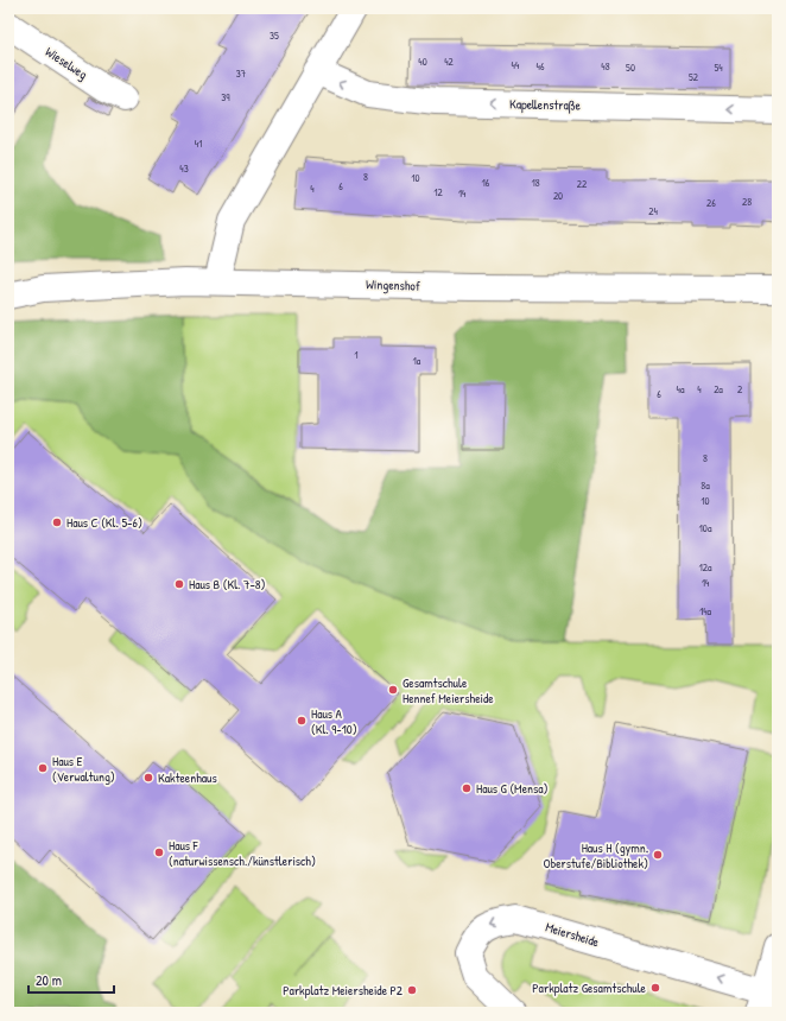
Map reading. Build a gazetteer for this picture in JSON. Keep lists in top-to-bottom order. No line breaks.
{"streets":{"street":["Wieselweg","Kapellenstraße","Wingenshof","Meiersheide"]},"one_way":["Kapellenstraße"],"places":["Haus C (Kl. 5-6)","Haus B (Kl. 7-8)","Gesamtschule Hennef Meiersheide","Haus A (Kl. 9-10)","Haus E (Verwaltung)","Kakteenhaus","Haus G (Mensa)","Haus F (naturwissensch./künstlerisch)","Haus H (gymn. Oberstufe/Bibliothek)","Parkplatz Gesamtschule","Parkplatz Meiersheide P2"],"house_numbers":["35","40","42","44","46","48","50","54","37","52","39","41","43","8","10","16","18","22","6","4","12","14","20","28","26","24","1","1a","4a","4","2a","2","6","8","8a","10","10a","12a","14","14a"],"scale_bar":"20 m"}
